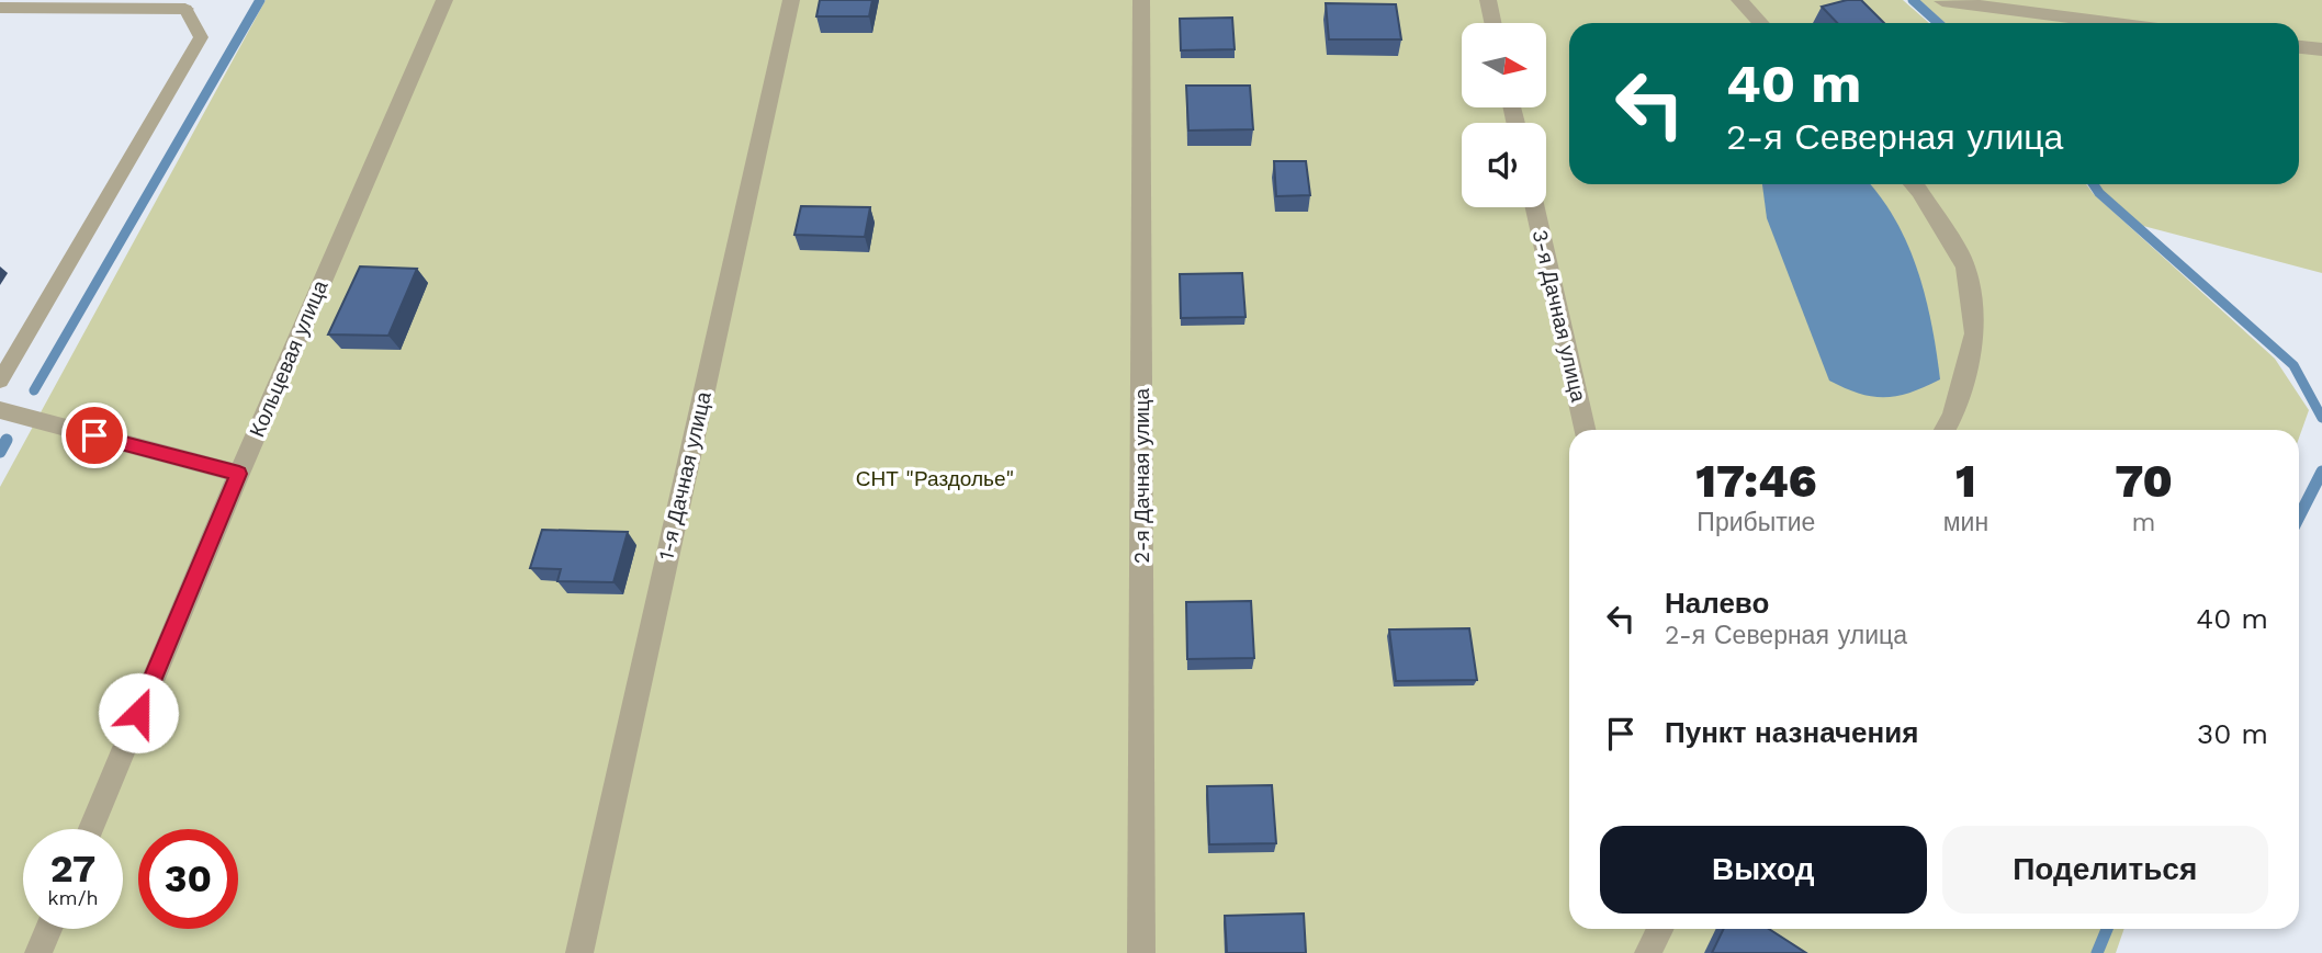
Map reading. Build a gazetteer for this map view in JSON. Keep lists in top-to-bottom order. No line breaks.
{"streets":{"street":["3-я Дачная улица","Кольцевая улица","1-я Дачная улица","2-я Дачная улица"]},"parks":["СНТ \"Раздолье\""],"north":"right","page":{"turn":["40 m","2-я Северная улица"],"eta":["17:46","Прибытие","1","мин","70","m"],"list":[{"name":"Налево","note":"2-я Северная улица","value":"40 m"},{"name":"Пункт назначения","value":"30 m"}],"buttons":["Выход","Поделиться"],"speed":"27 km/h","limit":"30"}}
